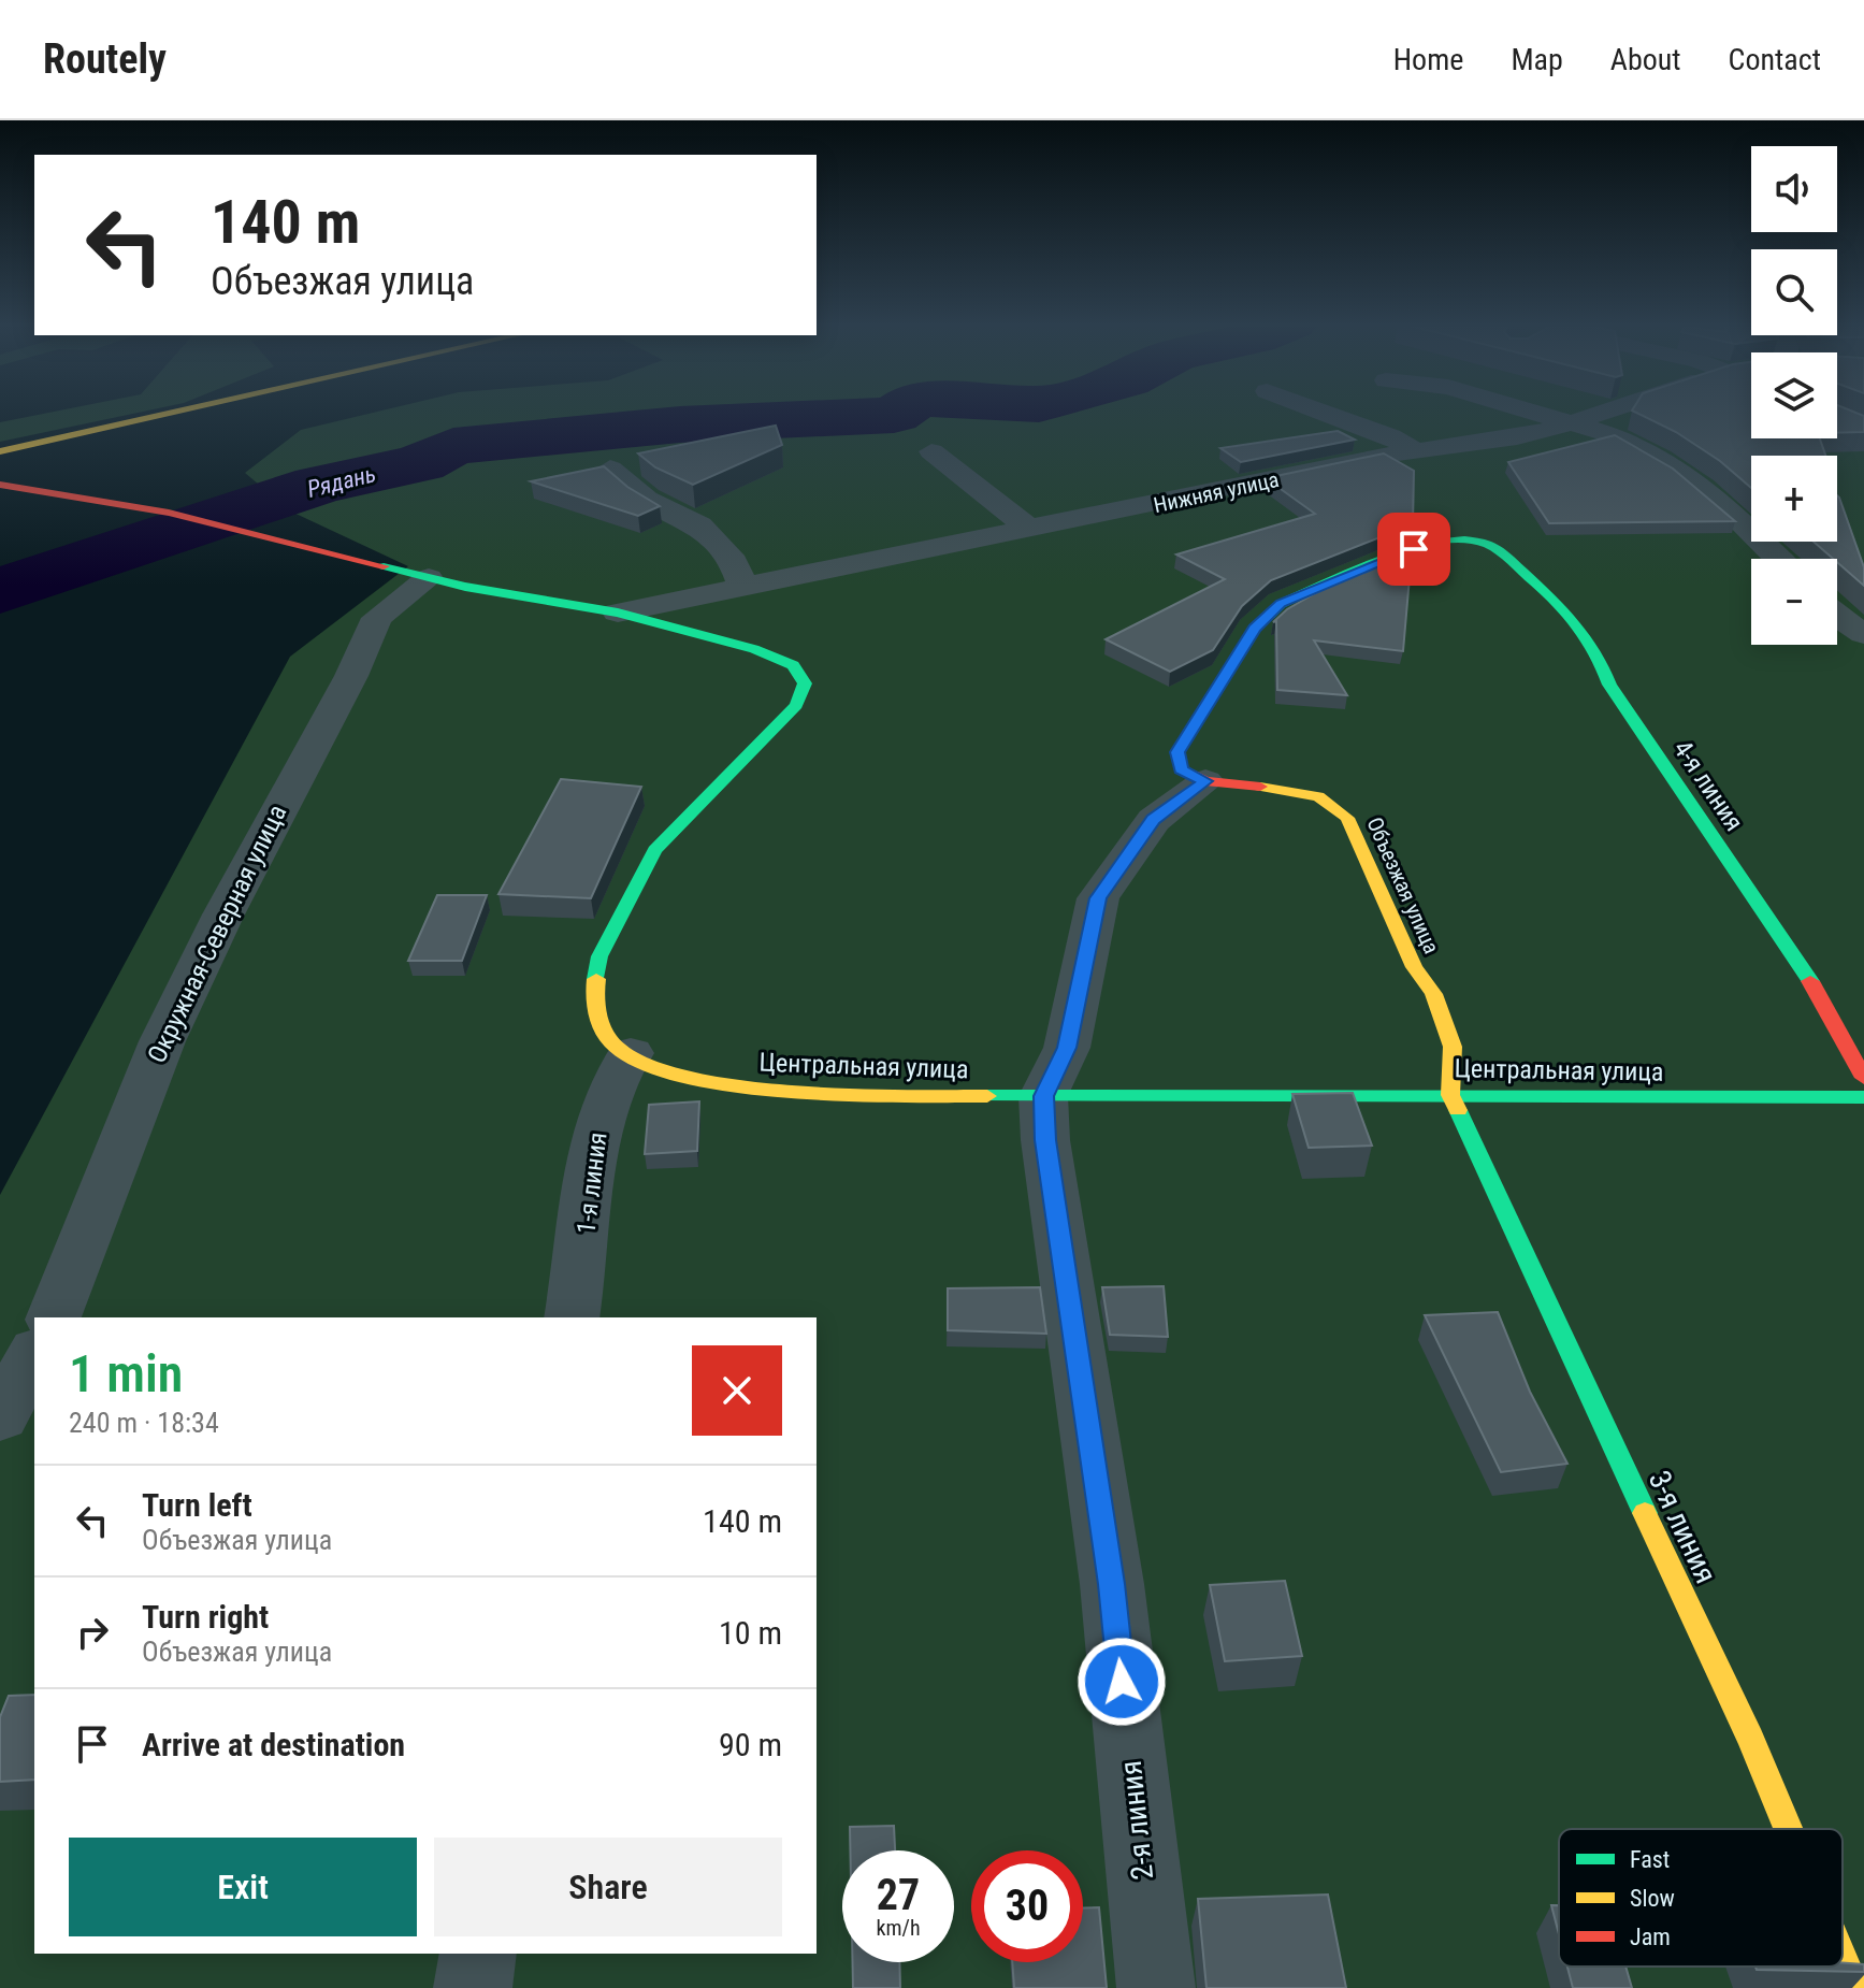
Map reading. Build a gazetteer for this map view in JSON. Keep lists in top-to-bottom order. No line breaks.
{"streets":{"street":["Нижняя улица","4-я линия","Объезжая улица","Окружная-Северная улица","Центральная улица","1-я линия","3-я линия","2-я линия"]},"crossings":[["Нижняя улица","Центральная улица"],["4-я линия","Объезжая улица"],["4-я линия","2-я линия"],["Объезжая улица","Центральная улица"],["Объезжая улица","3-я линия"],["Объезжая улица","2-я линия"],["Окружная-Северная улица","Центральная улица"],["Центральная улица","1-я линия"],["Центральная улица","3-я линия"],["Центральная улица","2-я линия"]],"water":["Рядань"],"legend":["Fast","Slow","Jam"],"page":{"header":"Routely","nav":["Home","Map","About","Contact"],"map_buttons":["+","−"],"turn":["140 m","Объезжая улица"],"heading":["1 min","240 m · 18:34"],"list":[{"name":"Turn left","note":"Объезжая улица","value":"140 m"},{"name":"Turn right","note":"Объезжая улица","value":"10 m"},{"name":"Arrive at destination","value":"90 m"}],"buttons":["Exit","Share"],"speed":"27 km/h","limit":"30"}}
